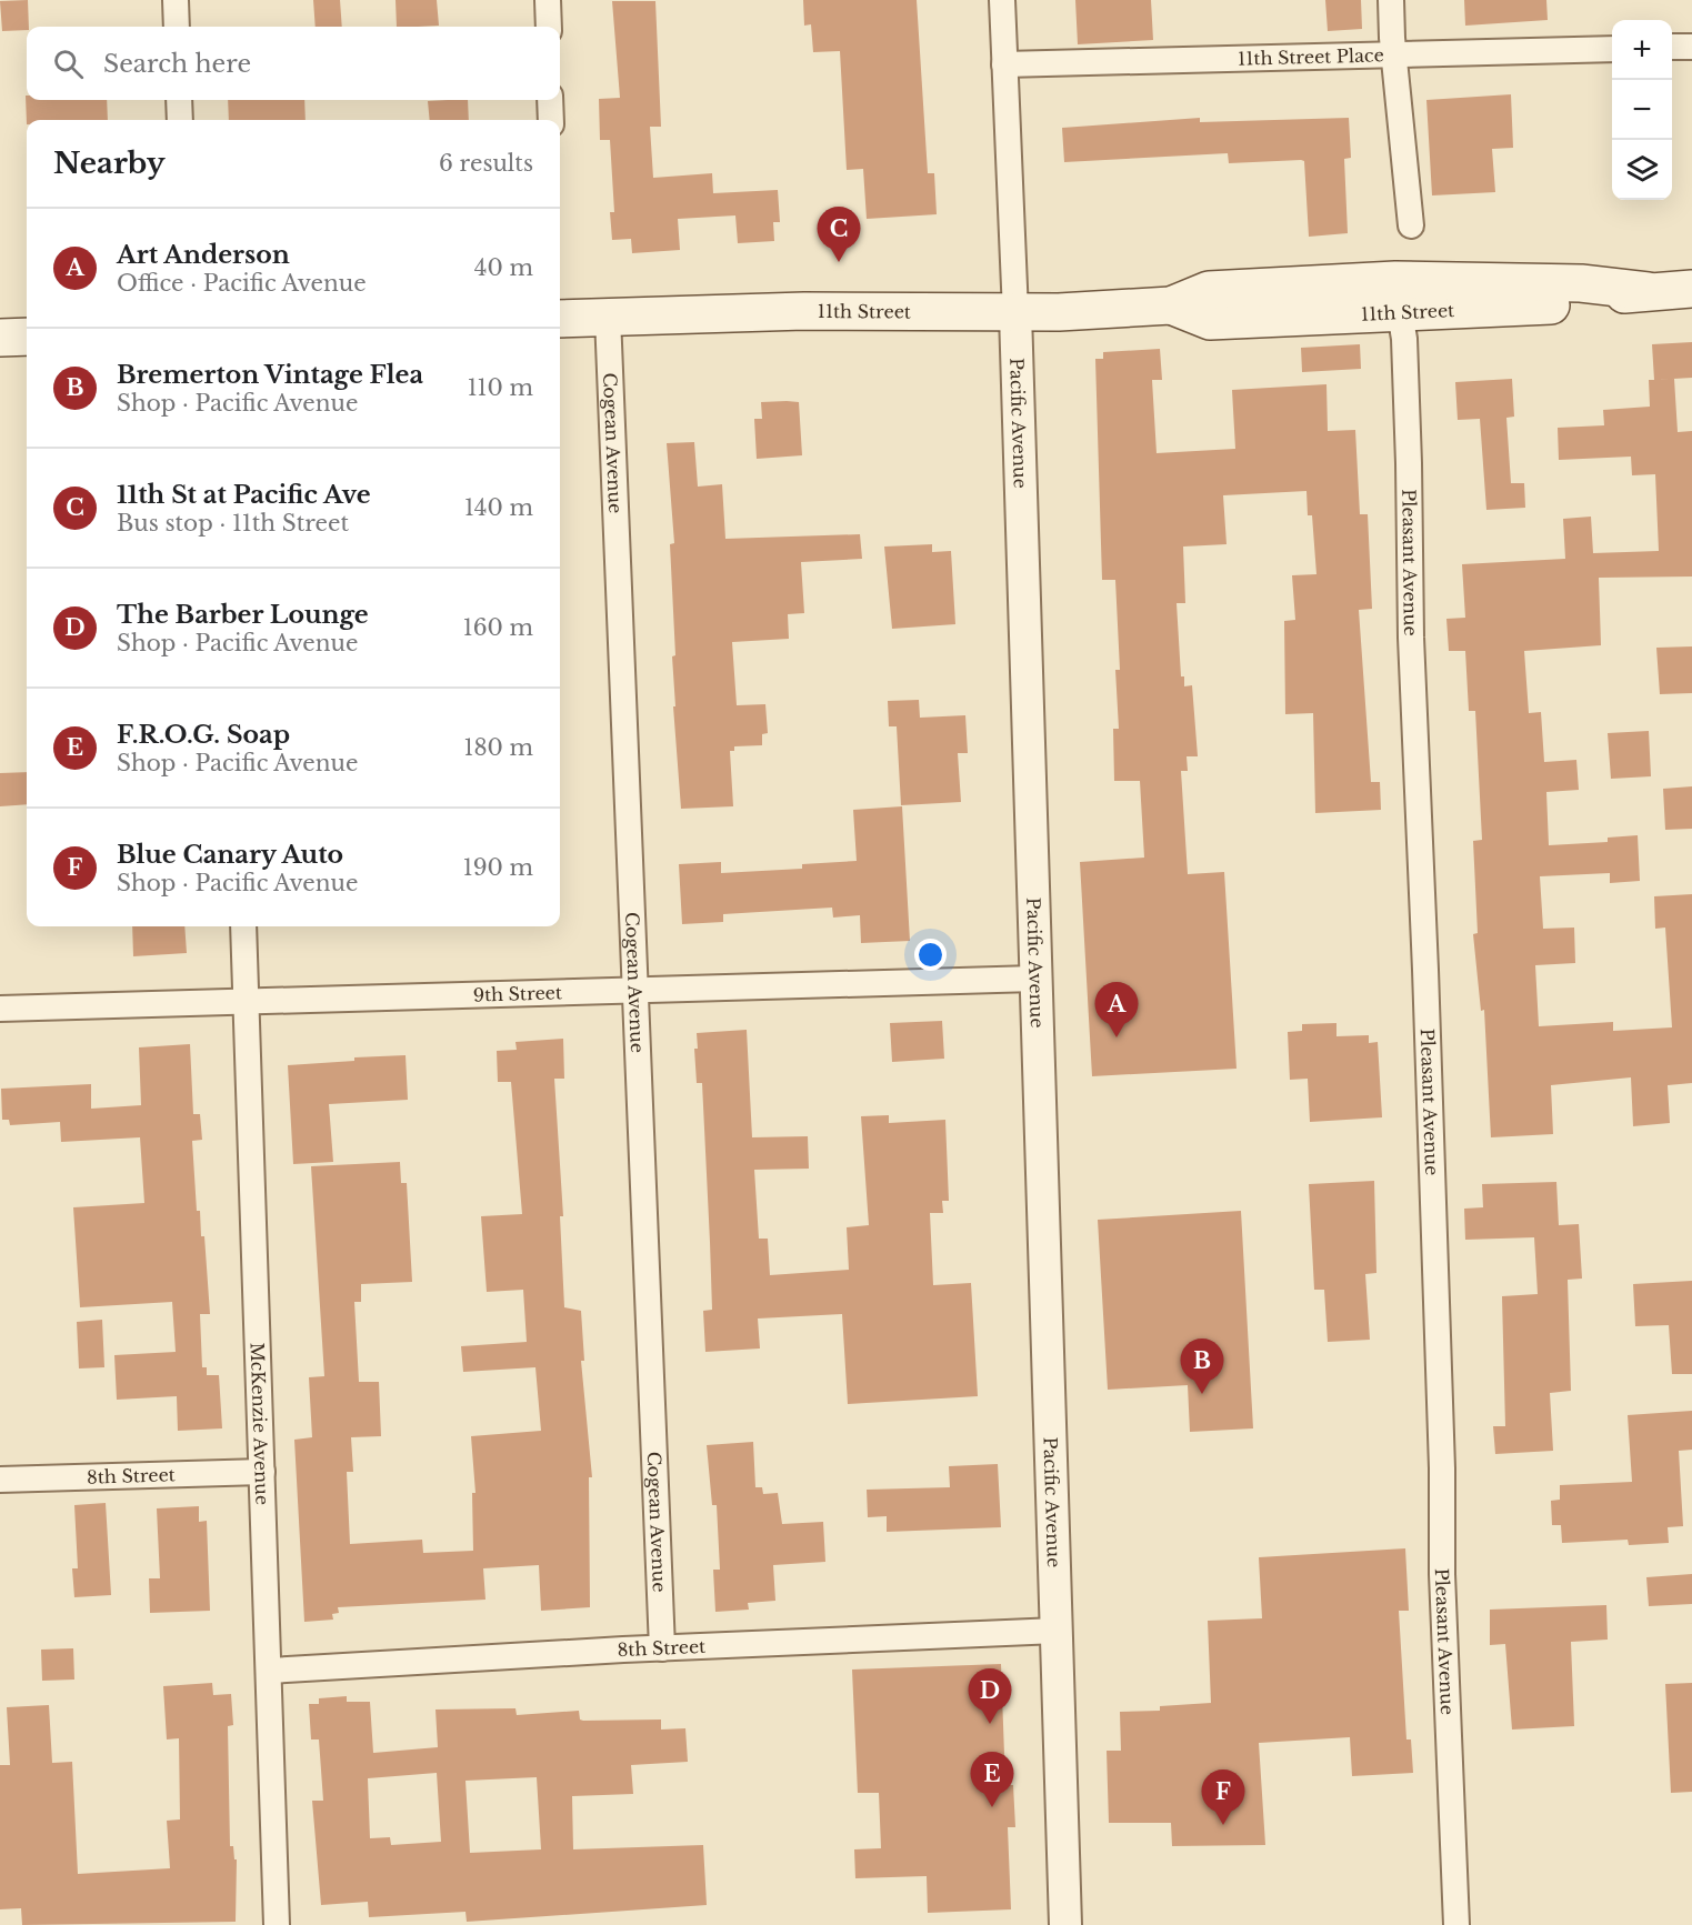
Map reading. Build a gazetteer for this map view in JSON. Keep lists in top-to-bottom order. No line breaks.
{"streets":{"main road":["11th Street"],"street":["11th Street Place","Pacific Avenue","Cogean Avenue","Pleasant Avenue","9th Street","McKenzie Avenue","8th Street"]},"crossings":[["11th Street Place","Pacific Avenue"],["11th Street","Pacific Avenue"],["11th Street","Cogean Avenue"],["11th Street","Pleasant Avenue"],["Pacific Avenue","9th Street"],["Pacific Avenue","8th Street"],["Cogean Avenue","9th Street"],["Cogean Avenue","8th Street"],["9th Street","McKenzie Avenue"],["McKenzie Avenue","8th Street"]],"page":{"map_buttons":["+","−"],"search":"Search here","heading":["Nearby","6 results"],"pins":["C","A","B","D","E","F"],"list":[{"mark":"A","name":"Art Anderson","note":"Office · Pacific Avenue","value":"40 m"},{"mark":"B","name":"Bremerton Vintage Flea","note":"Shop · Pacific Avenue","value":"110 m"},{"mark":"C","name":"11th St at Pacific Ave","note":"Bus stop · 11th Street","value":"140 m"},{"mark":"D","name":"The Barber Lounge","note":"Shop · Pacific Avenue","value":"160 m"},{"mark":"E","name":"F.R.O.G. Soap","note":"Shop · Pacific Avenue","value":"180 m"},{"mark":"F","name":"Blue Canary Auto","note":"Shop · Pacific Avenue","value":"190 m"}]}}
